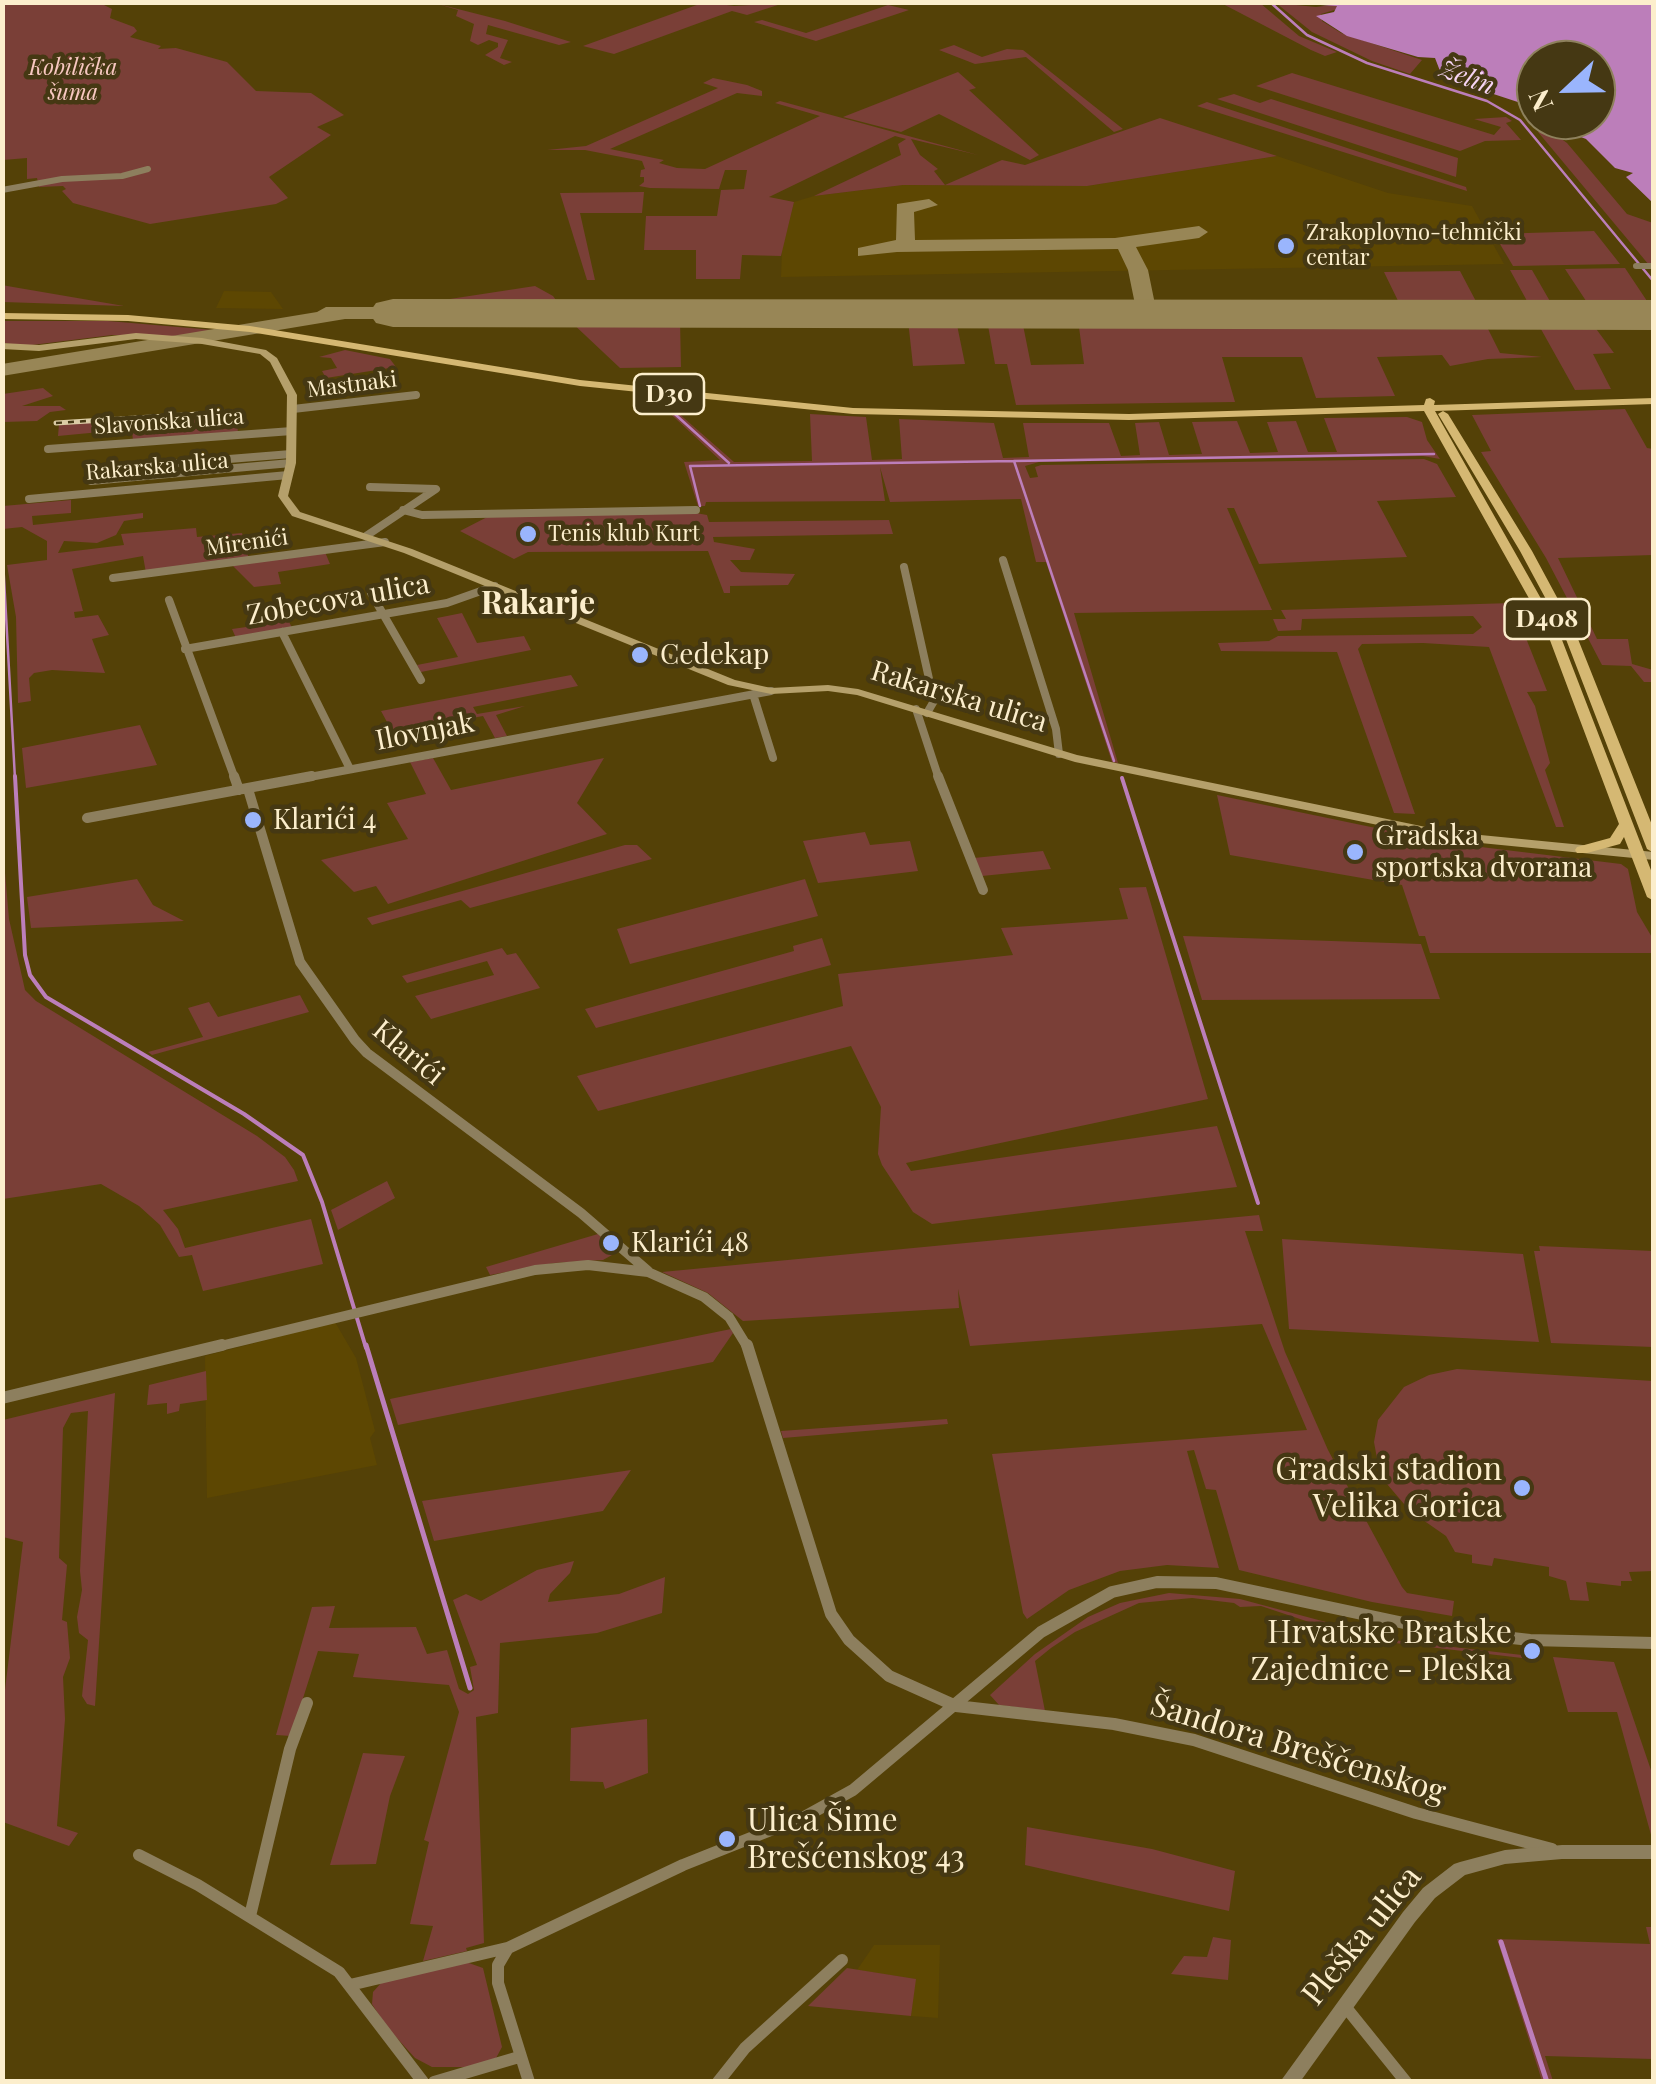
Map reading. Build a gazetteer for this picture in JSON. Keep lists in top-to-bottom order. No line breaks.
{"streets":{"main road":["D30","Rakarska ulica","D408"],"street":["Mastnaki","Slavonska ulica","Mirenići","Zobecova ulica","Ilovnjak","Klarići","Šandora Breščenskog","Pleška ulica"]},"crossings":[["D30","D408"],["Rakarska ulica","Mirenići"],["Rakarska ulica","Zobecova ulica"],["Rakarska ulica","Ilovnjak"],["Zobecova ulica","Klarići"],["Ilovnjak","Klarići"],["Klarići","Šandora Breščenskog"],["Šandora Breščenskog","Pleška ulica"]],"districts":["Rakarje"],"water":["Želin"],"parks":["Kobilička šuma"],"places":["Zrakoplovno-tehnički centar","Tenis klub Kurt","Cedekap","Klarići 4","Gradska sportska dvorana","Klarići 48","Gradski stadion Velika Gorica","Hrvatske Bratske Zajednice - Pleška","Ulica Šime Brešćenskog 43"],"north":"left"}
